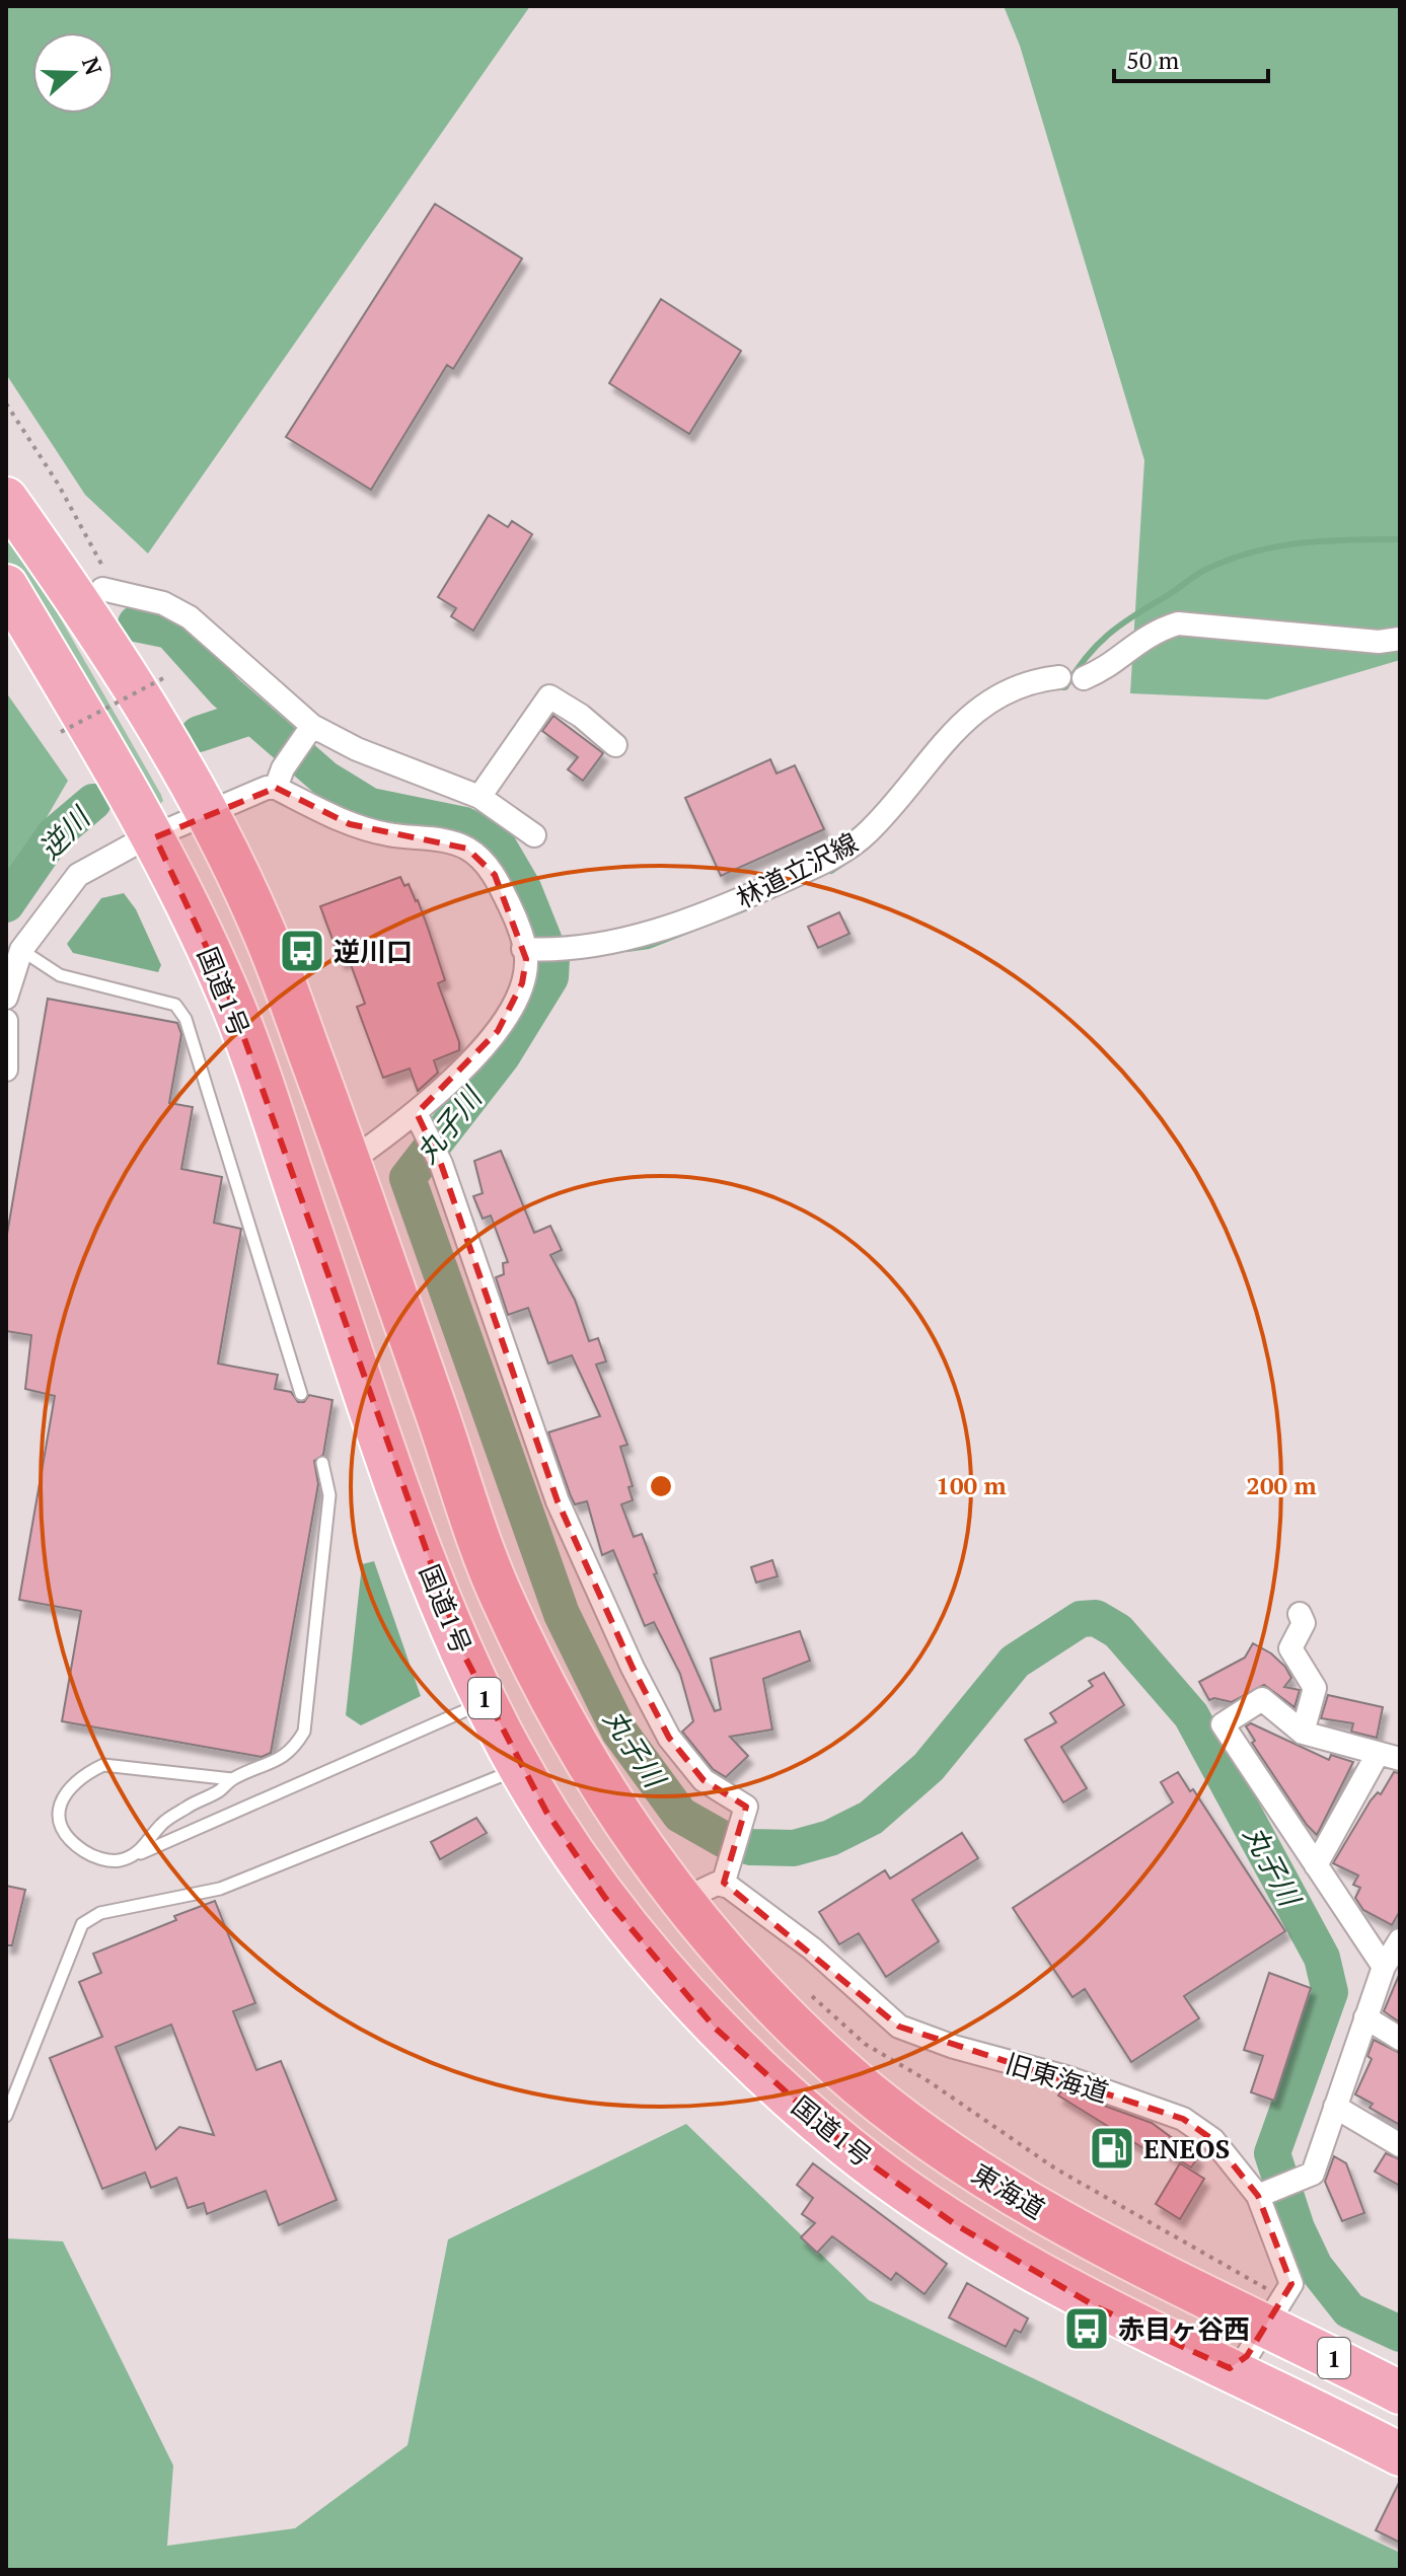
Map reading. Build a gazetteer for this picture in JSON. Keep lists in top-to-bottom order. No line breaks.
{"streets":{"highway":["国道1号","1","東海道"],"street":["林道立沢線","旧東海道"]},"crossings":[["1","東海道"],["旧東海道","東海道"]],"water":["逆川","丸子川"],"places":{"bus stop":["逆川口","赤目ヶ谷西"],"fuel station":["ENEOS"]},"scale_bar":"50 m","north":"right","rings":["100 m","200 m"]}
